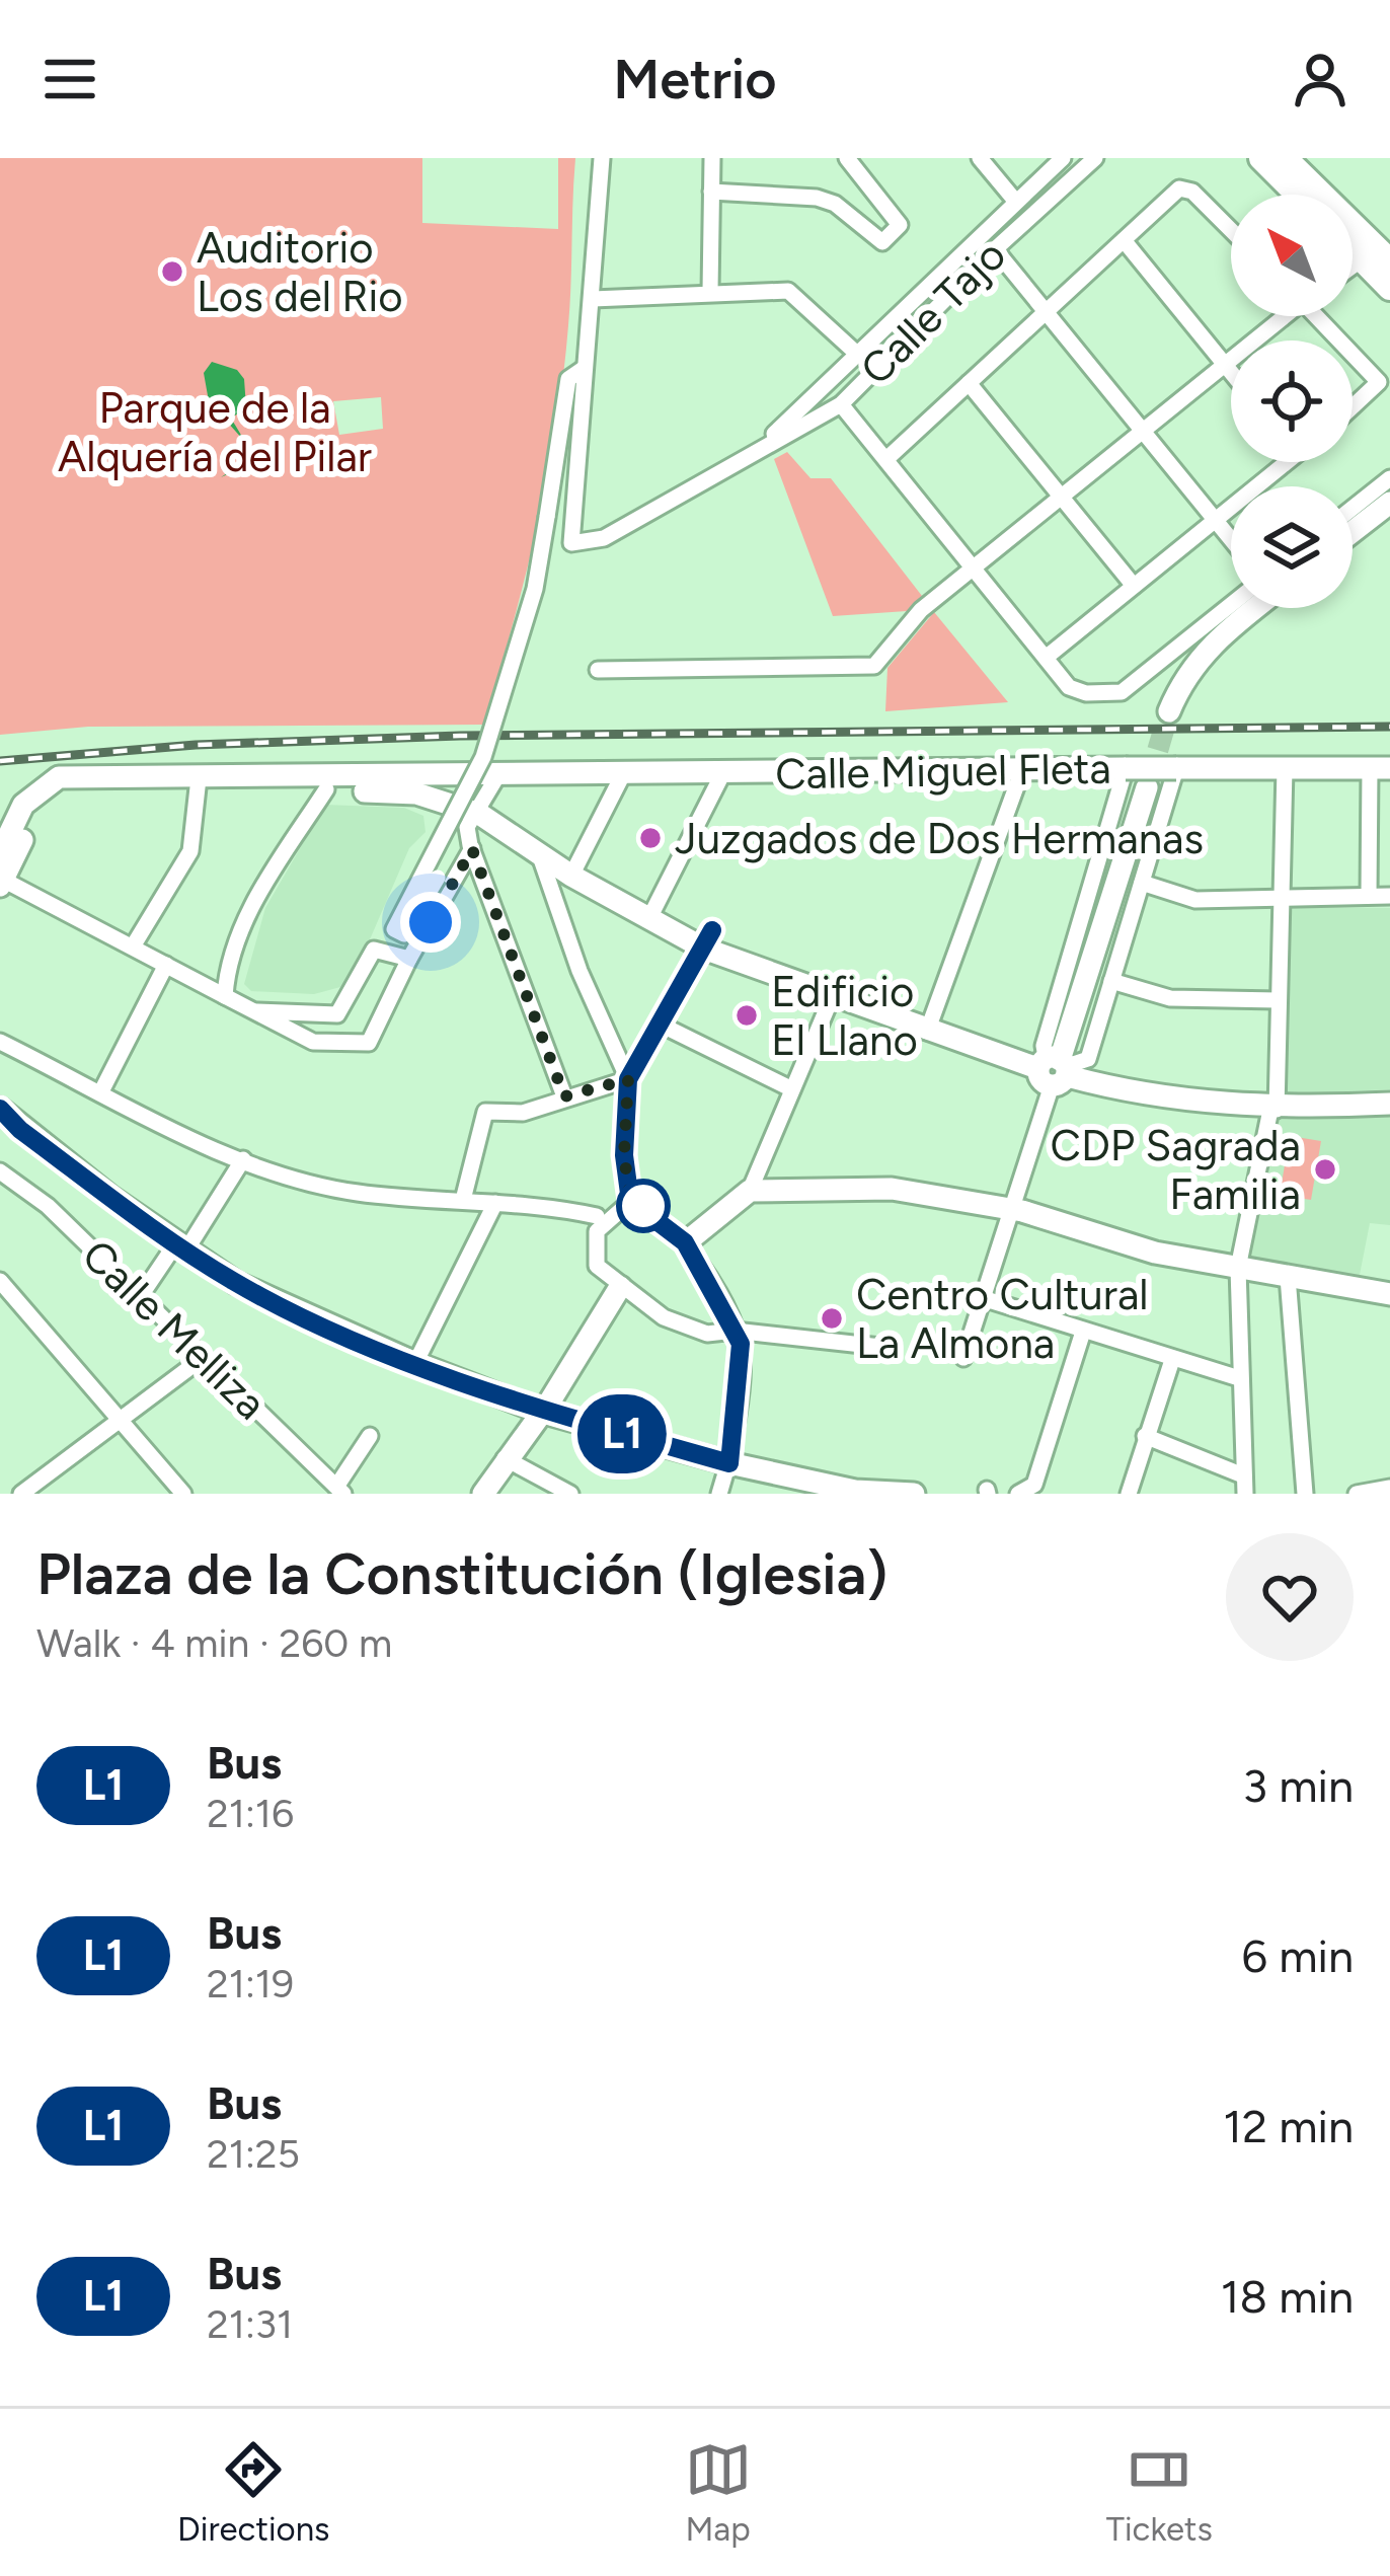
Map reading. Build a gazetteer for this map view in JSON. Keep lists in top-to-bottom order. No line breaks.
{"streets":{"street":["Calle Tajo","Calle Miguel Fleta","Calle Melliza"]},"parks":["Parque de la Alquería del Pilar"],"places":["Auditorio Los del Rio","Juzgados de Dos Hermanas","Edificio El Llano","CDP Sagrada Familia","Centro Cultural La Almona"],"lines":["bus line L1"],"north":"top left","page":{"header":"Metrio","on_map":"L1","heading":["Plaza de la Constitución (Iglesia)","Walk · 4 min · 260 m"],"list":[{"mark":"L1","name":"Bus","note":"21:16","value":"3 min"},{"mark":"L1","name":"Bus","note":"21:19","value":"6 min"},{"mark":"L1","name":"Bus","note":"21:25","value":"12 min"},{"mark":"L1","name":"Bus","note":"21:31","value":"18 min"}],"tabs":["Directions","Map","Tickets"]}}
